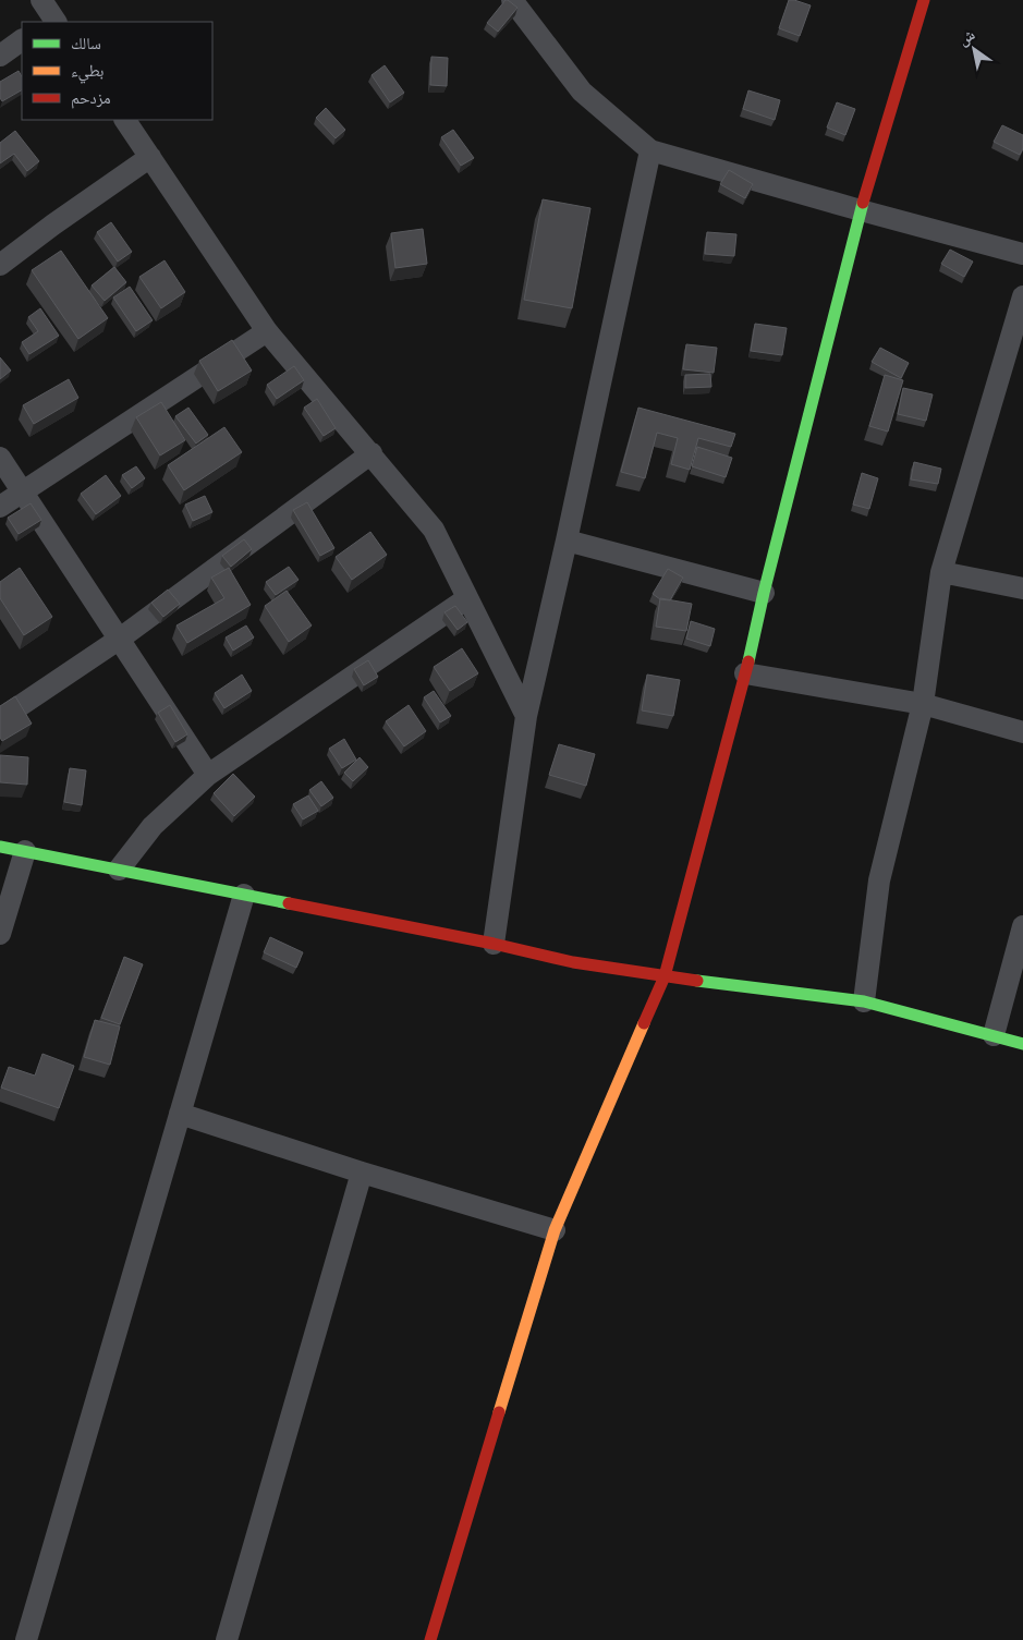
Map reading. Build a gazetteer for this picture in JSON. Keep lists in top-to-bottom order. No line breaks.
{"legend":["سالك","بطيء","مزدحم"],"north":"top left"}
